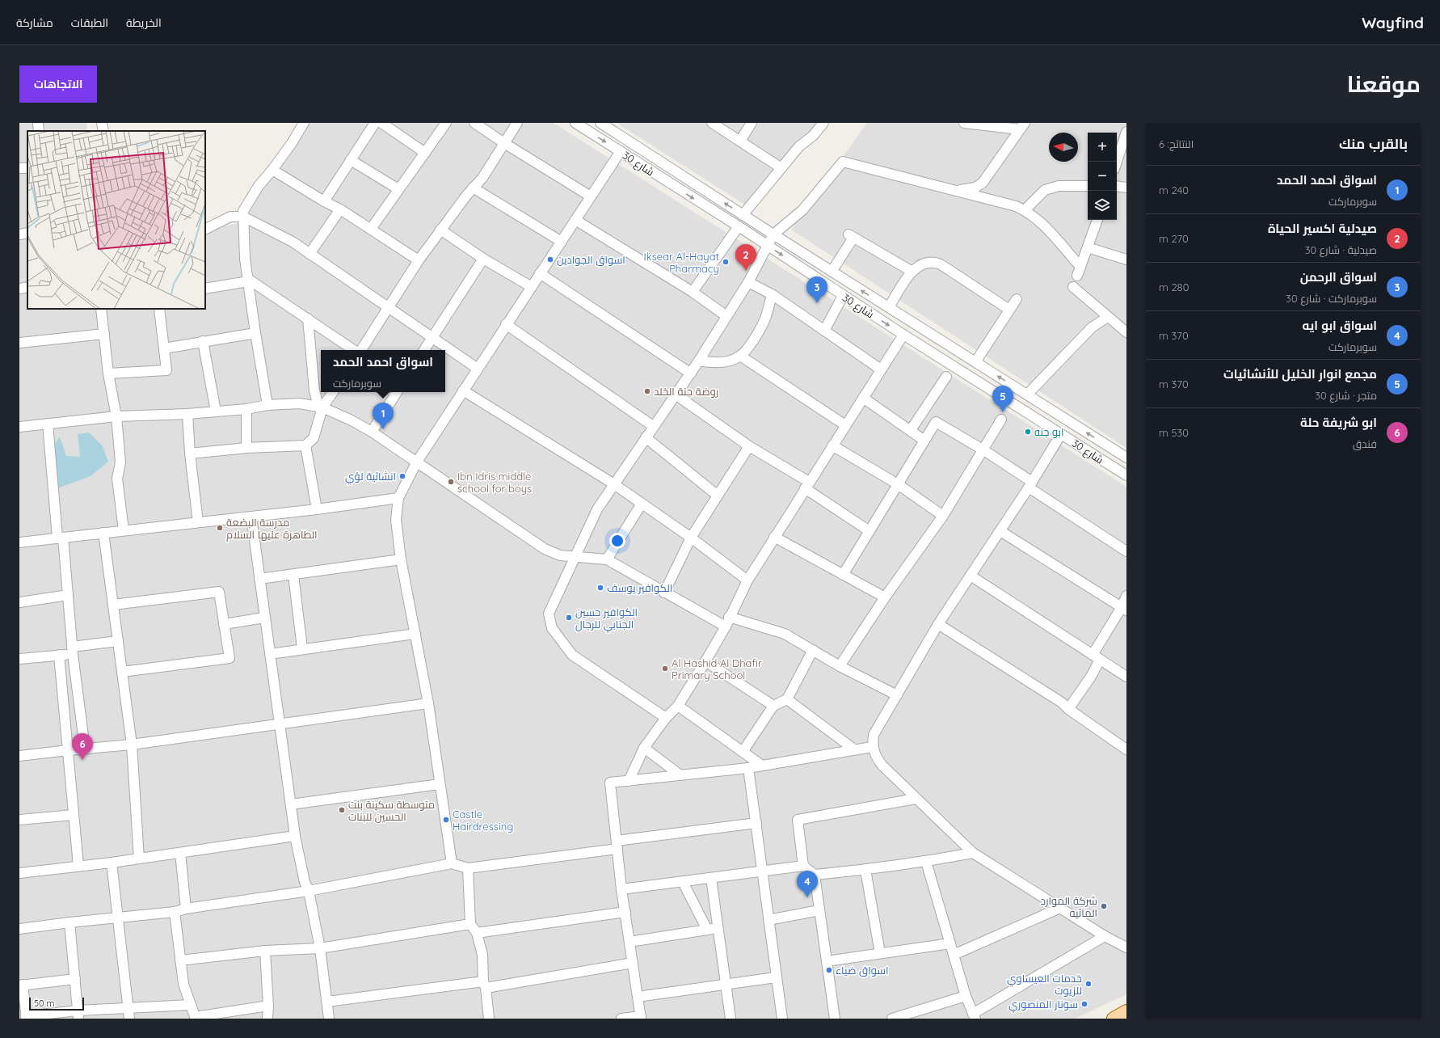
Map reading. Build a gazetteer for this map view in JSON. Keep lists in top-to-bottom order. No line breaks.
{"streets":{"street":["شارع 30"]},"places":["اسواق الجوادين","Iksear Al-Hayat Pharmacy","روضة جنة الخلد","ابو جنه","انشائية لؤي","Ibn Idris middle school for boys","مدرسة البضعة الطاهرة عليها السلام","الكوافير يوسف","الكوافير حسين الجنابي للرجال","Al Hashid Al Dhafir Primary School","متوسطة سكينة بنت الحسين للبنات","Castle Hairdressing","شركة الموارد المائيه","اسواق ضياء","خدمات العيساوي للزيوت","سونار المنصوري"],"scale_bar":"50 m","north":"left","page":{"header":"Wayfind","nav":["الخريطة","الطبقات","مشاركة"],"title":"موقعنا","buttons":"الاتجاهات","heading":["بالقرب منك","النتائج: 6"],"map_buttons":["+","−"],"list":[{"mark":"1","name":"اسواق احمد الحمد","note":"سوبرماركت","value":"240 m"},{"mark":"2","name":"صيدلية اكسير الحياة","note":"صيدلية · شارع 30","value":"270 m"},{"mark":"3","name":"اسواق الرحمن","note":"سوبرماركت · شارع 30","value":"280 m"},{"mark":"4","name":"اسواق ابو ايه","note":"سوبرماركت","value":"370 m"},{"mark":"5","name":"مجمع انوار الخليل للأنشائيات","note":"متجر · شارع 30","value":"370 m"},{"mark":"6","name":"ابو شريفة حلة","note":"فندق","value":"530 m"}],"pins":["2","3","5","1","6","4"],"popup":["اسواق احمد الحمد","سوبرماركت"],"scale":"50 m"}}
